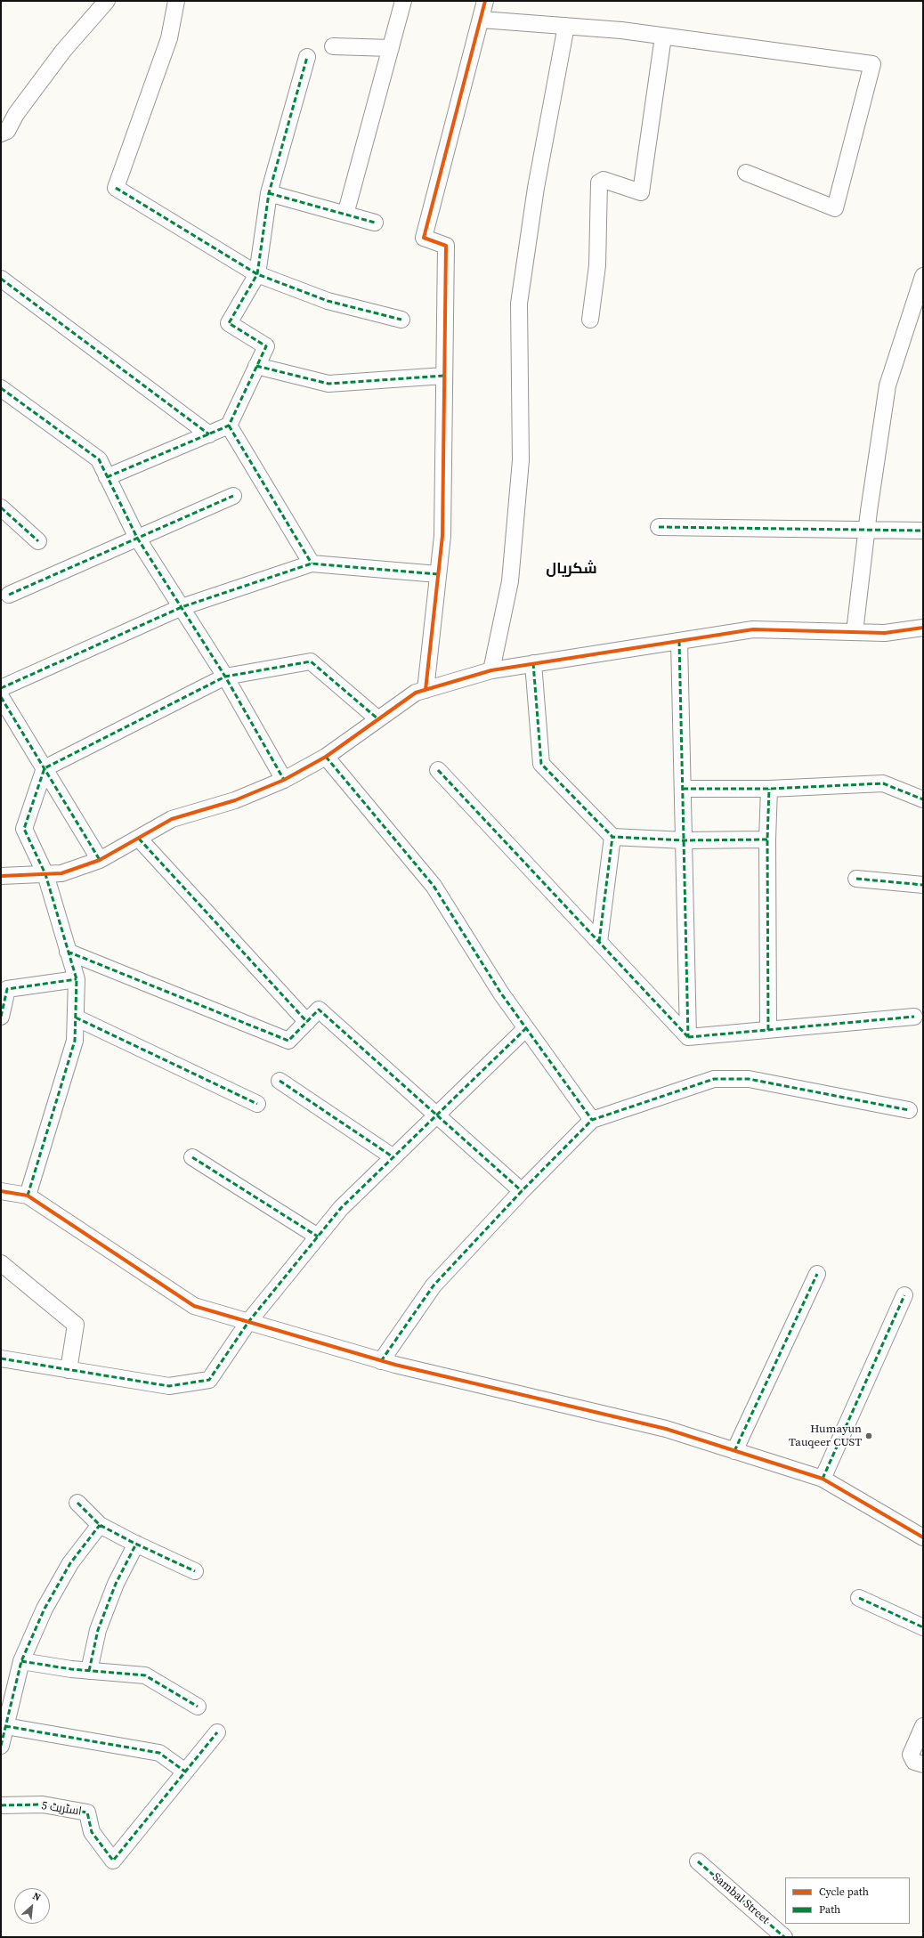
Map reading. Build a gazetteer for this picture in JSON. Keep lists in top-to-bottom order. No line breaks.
{"streets":{"street":["اسٹریٹ 5","Sambal Street"]},"districts":["شکریال"],"places":["Humayun Tauqeer CUST"],"legend":["Cycle path","Path"],"north":"top right"}
